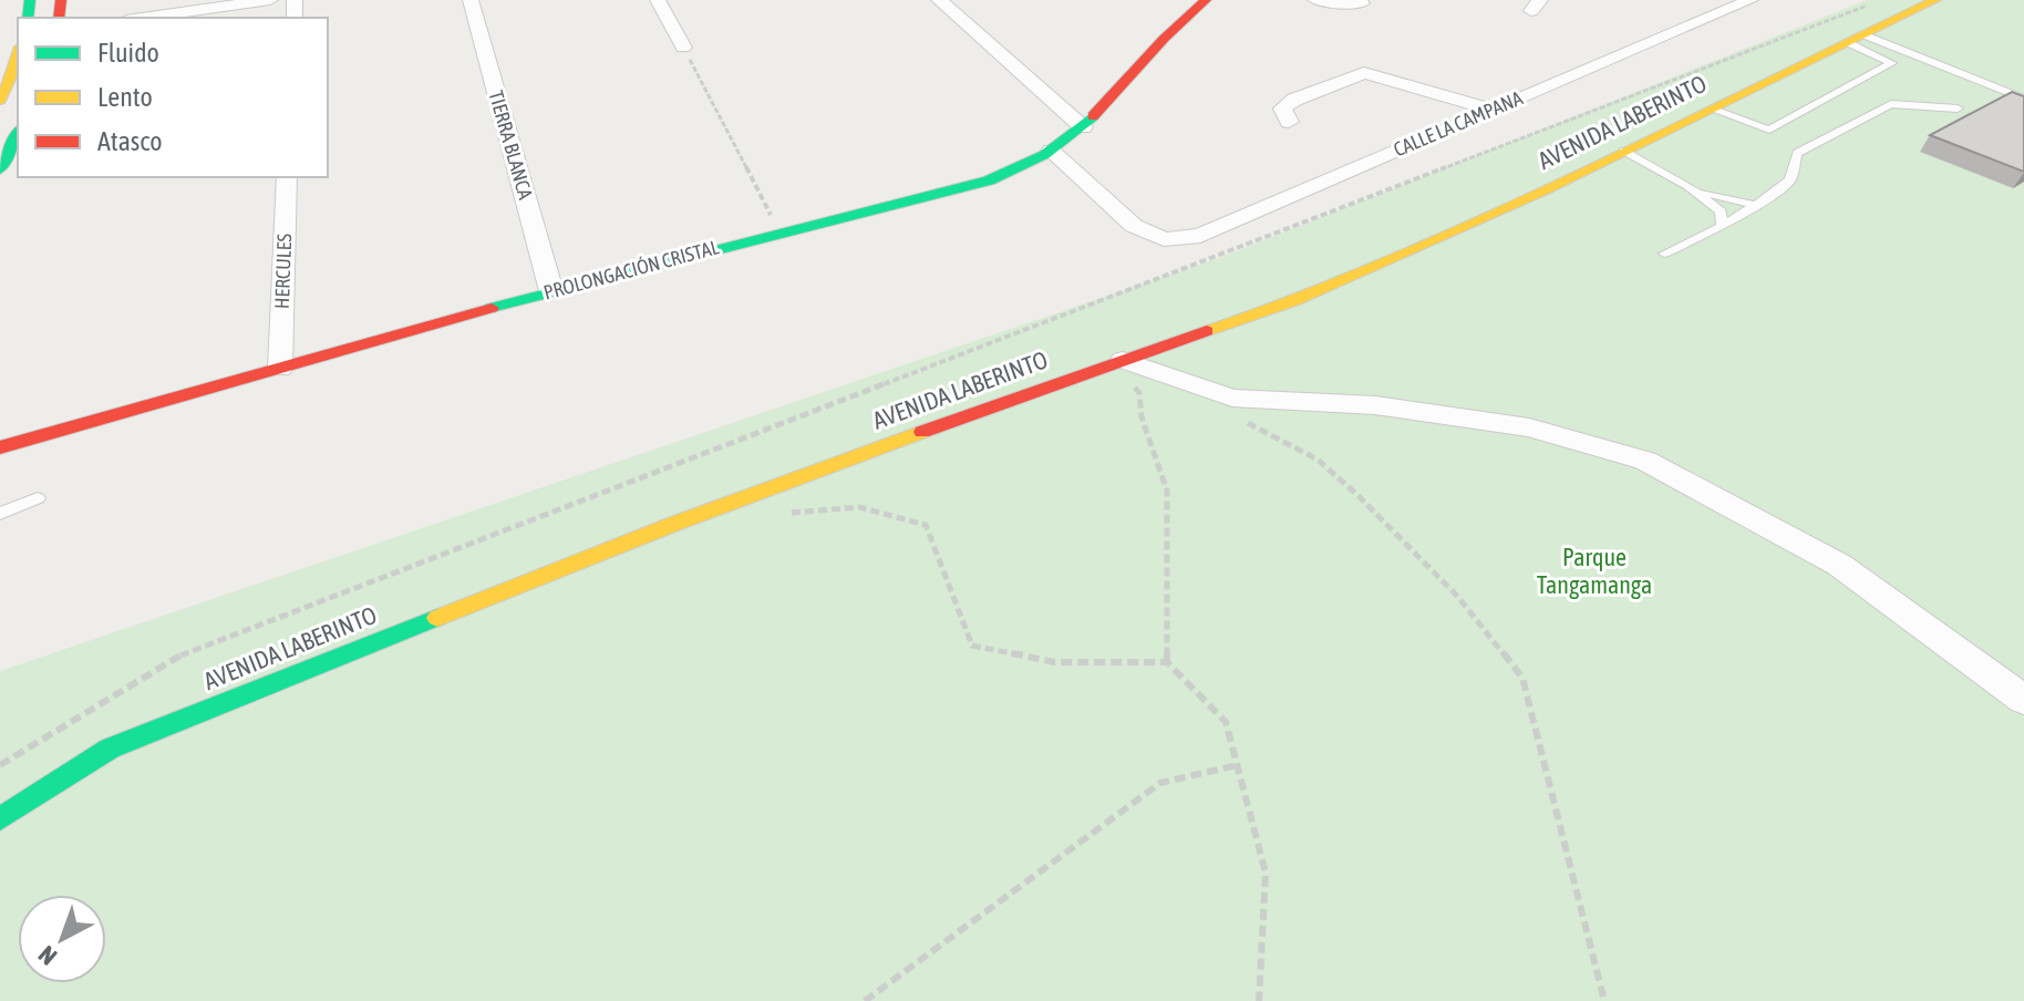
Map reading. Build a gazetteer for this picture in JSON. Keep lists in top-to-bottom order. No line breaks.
{"streets":{"street":["AVENIDA LABERINTO","CALLE LA CAMPANA","TIERRA BLANCA","PROLONGACIÓN CRISTAL","HERCULES"]},"crossings":[["CALLE LA CAMPANA","PROLONGACIÓN CRISTAL"],["TIERRA BLANCA","PROLONGACIÓN CRISTAL"],["PROLONGACIÓN CRISTAL","HERCULES"]],"parks":["Parque Tangamanga"],"legend":["Fluido","Lento","Atasco"],"north":"bottom left"}
